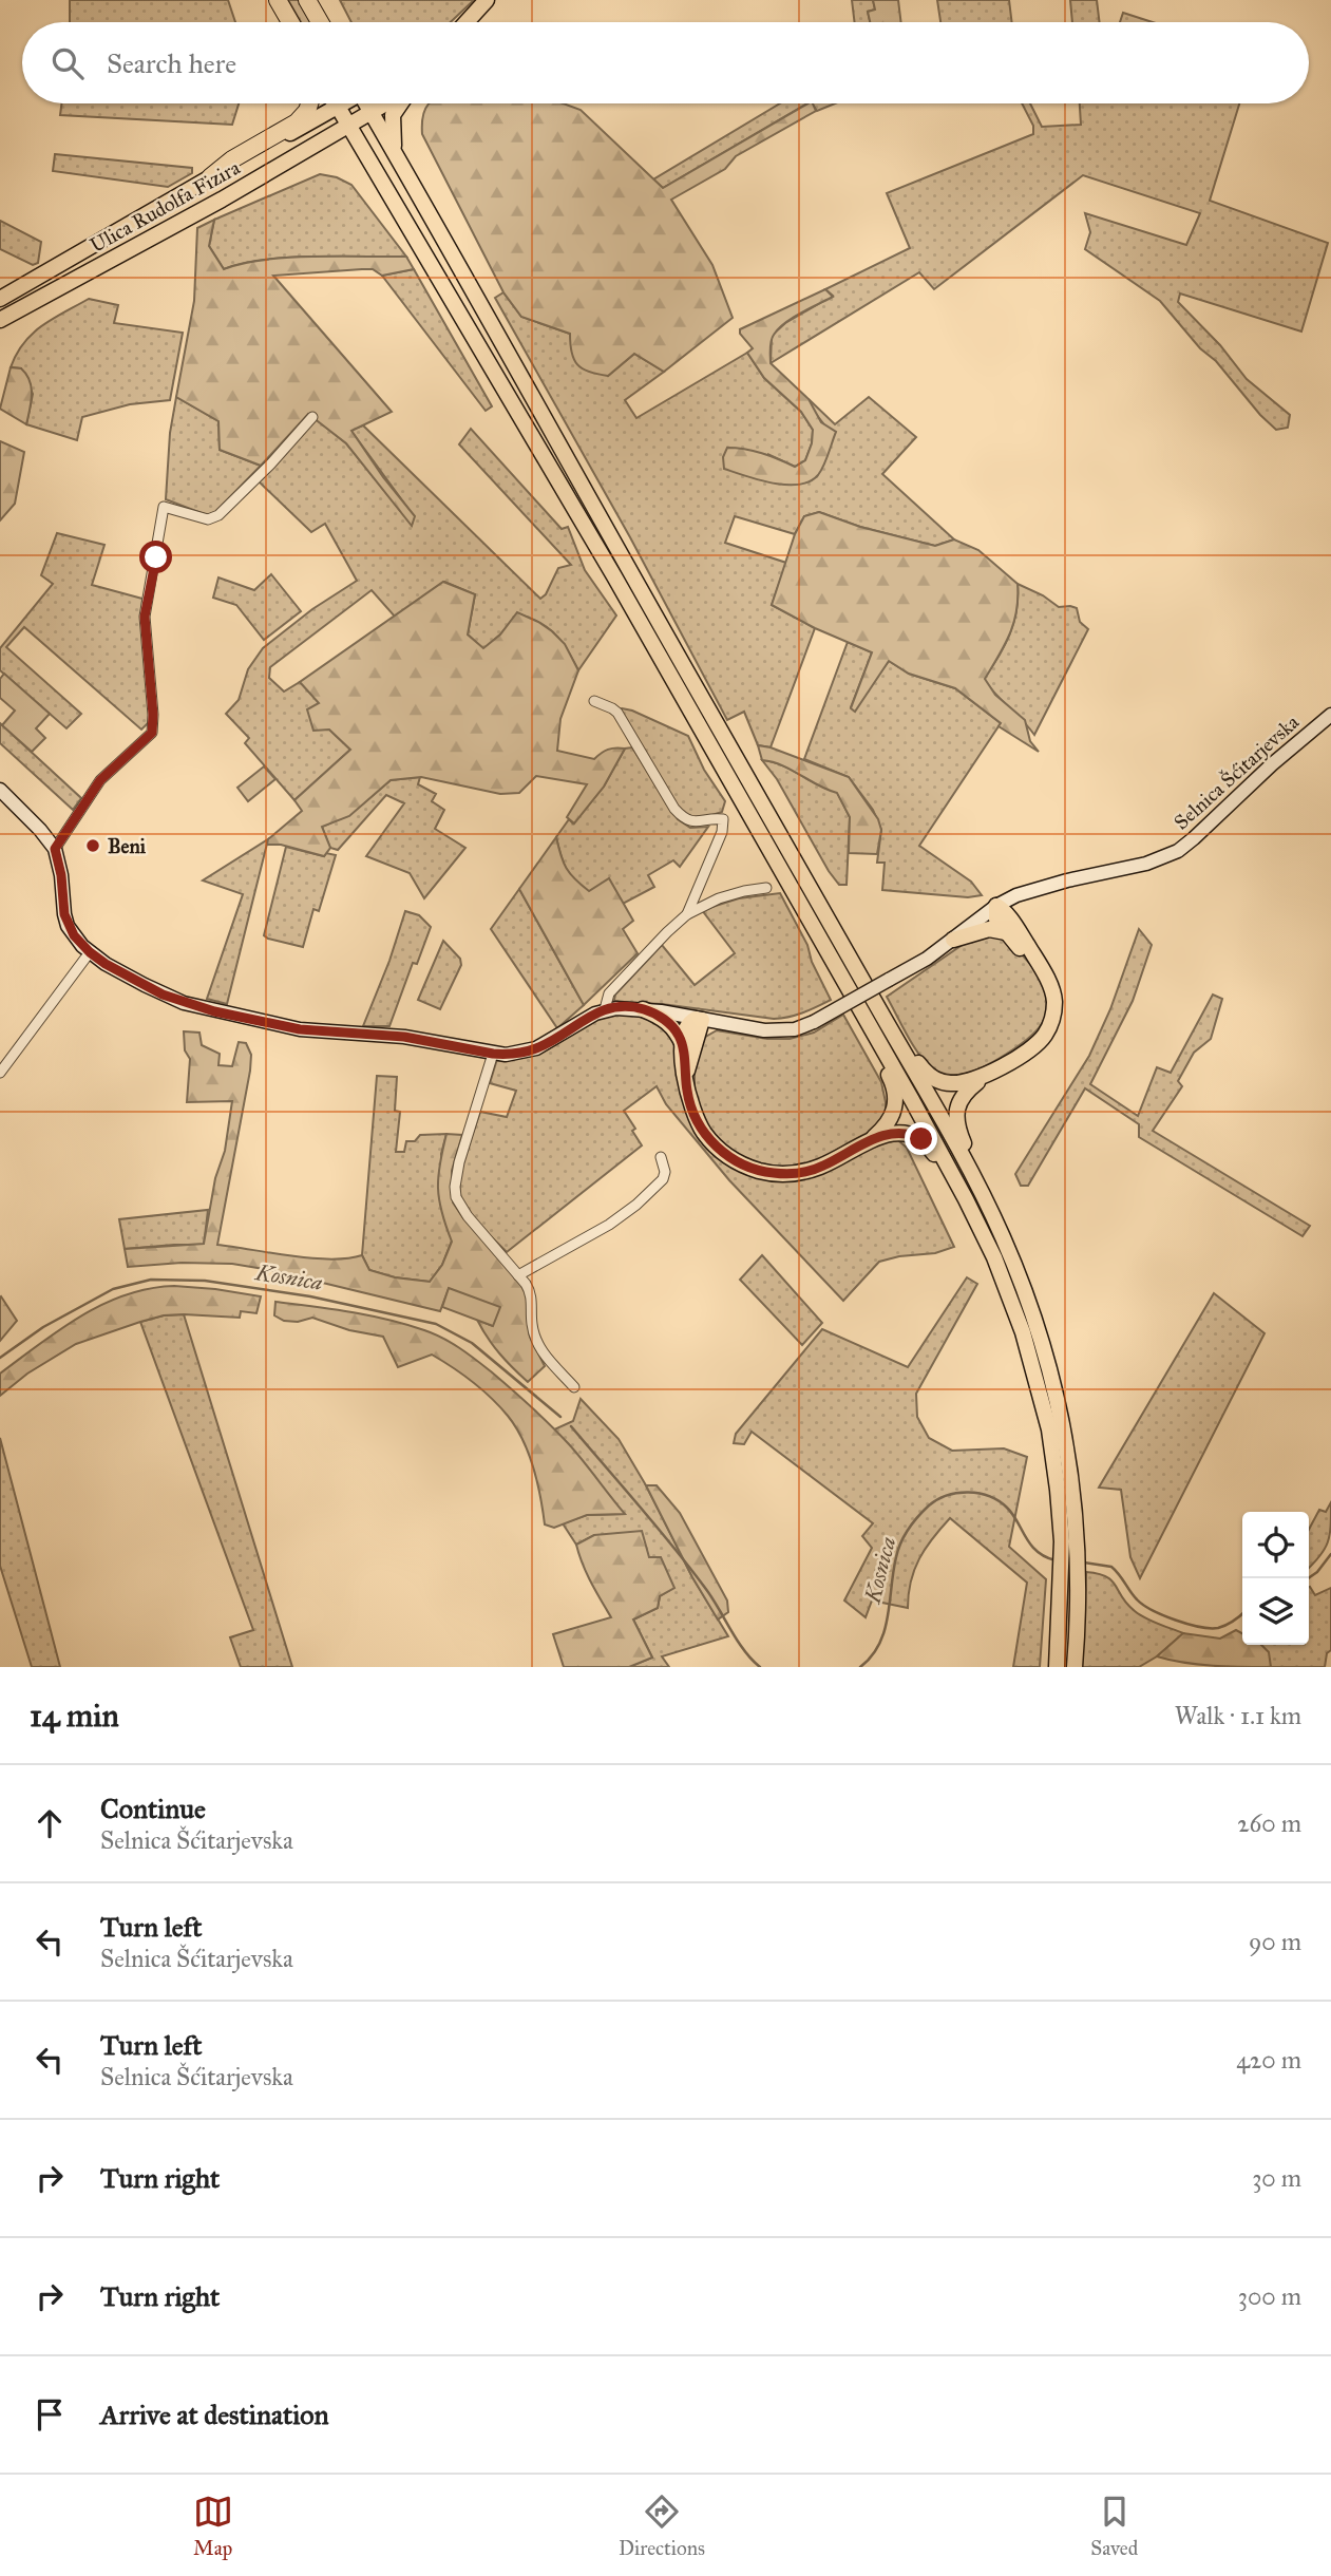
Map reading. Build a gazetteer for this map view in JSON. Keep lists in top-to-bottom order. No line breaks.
{"streets":{"main road":["Ulica Rudolfa Fizira"],"street":["Selnica Šćitarjevska"]},"water":["Kosnica"],"places":["Beni"],"page":{"search":"Search here","heading":["14 min","Walk · 1.1 km"],"list":[["Continue","Selnica Šćitarjevska","260 m"],["Turn left","Selnica Šćitarjevska","90 m"],["Turn left","Selnica Šćitarjevska","420 m"],["Turn right","30 m"],["Turn right","300 m"],"Arrive at destination"],"nav":["Map","Directions","Saved"]}}
